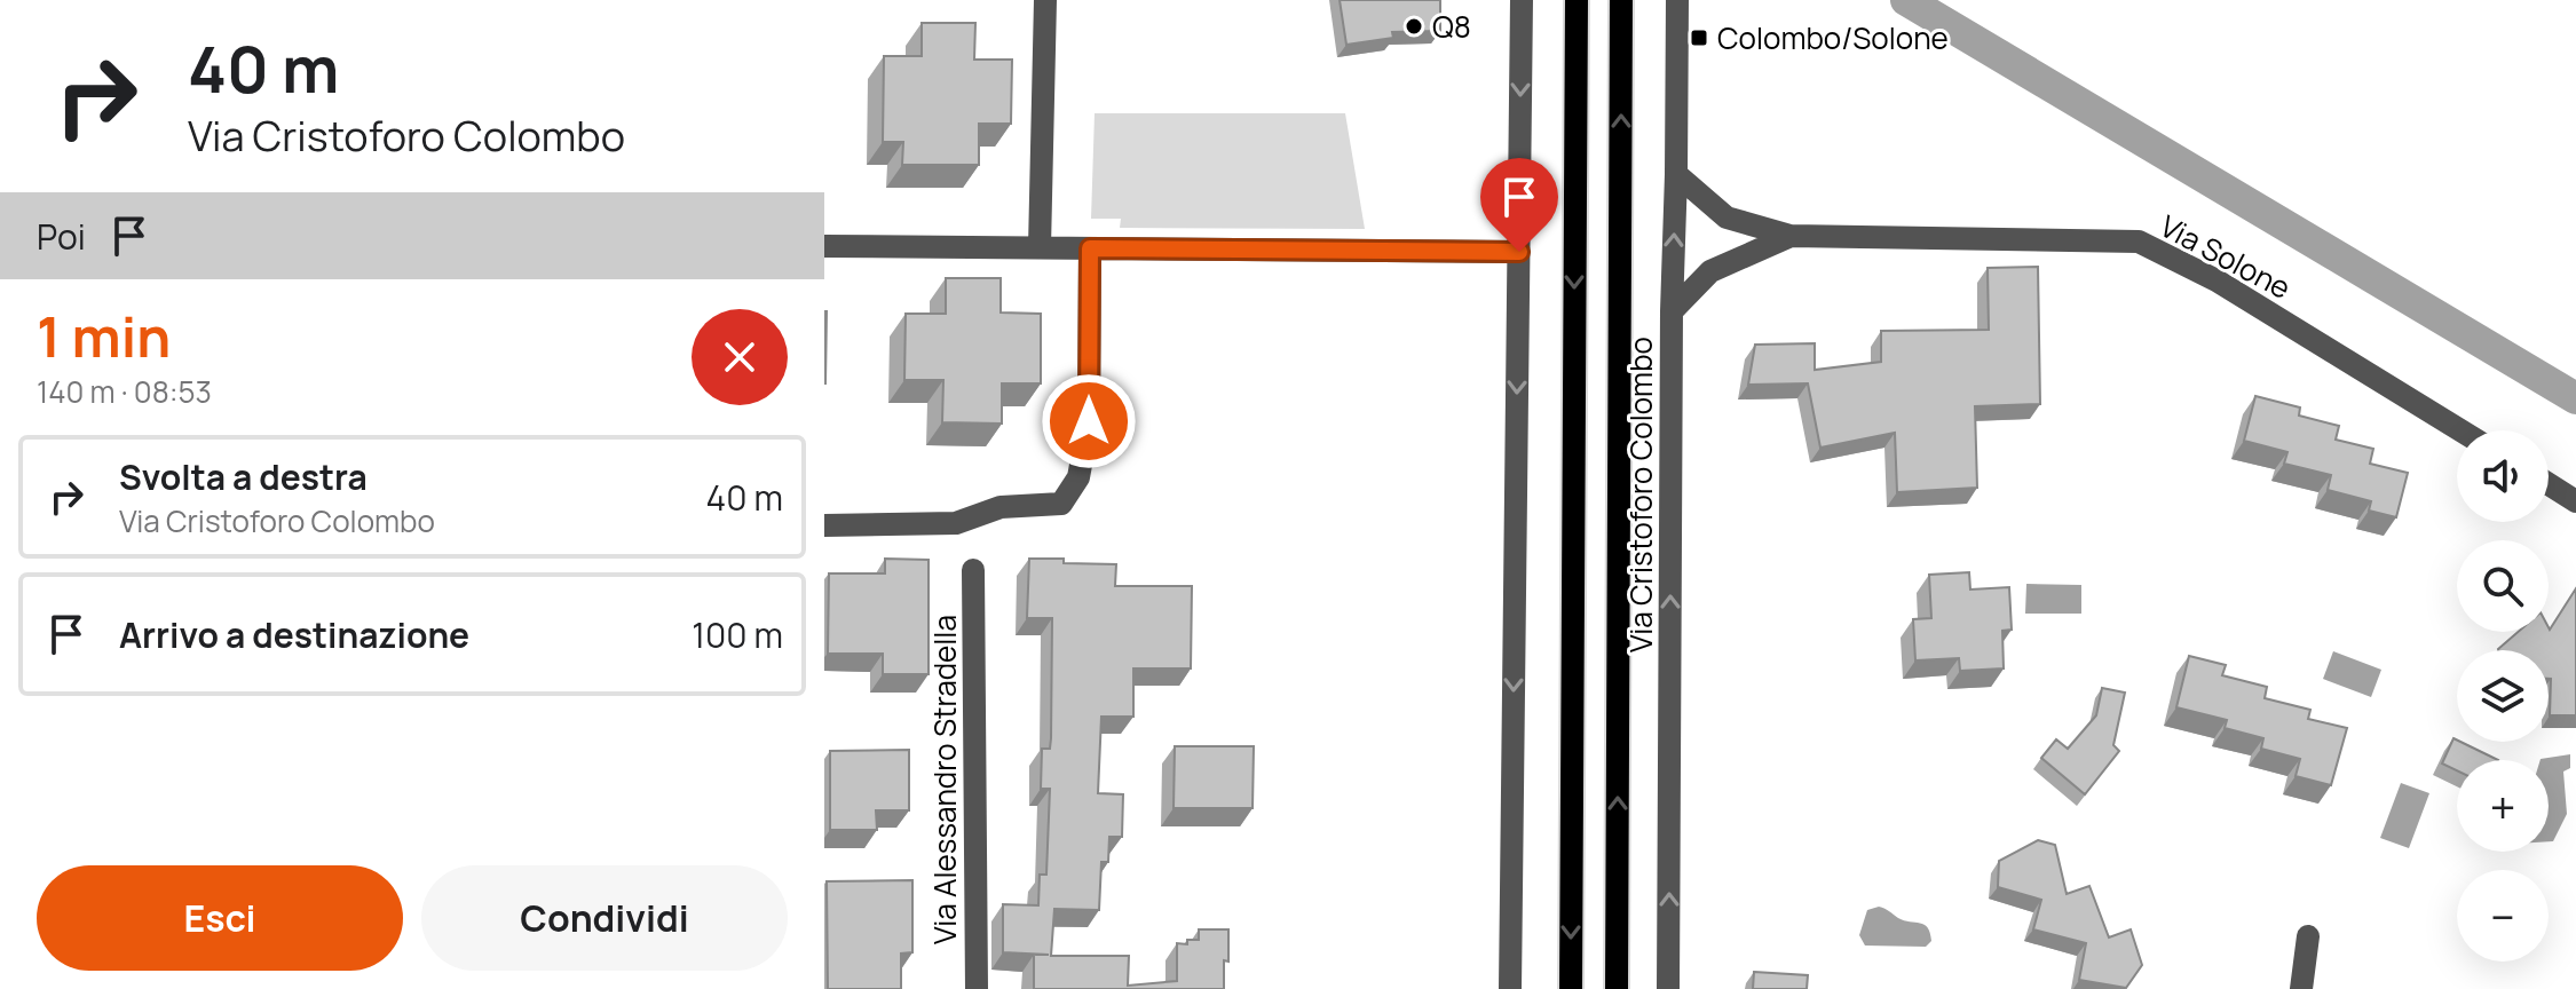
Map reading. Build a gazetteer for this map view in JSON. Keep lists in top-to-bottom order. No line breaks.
{"streets":{"main road":["Via Cristoforo Colombo"],"street":["Via Solone","Via Alessandro Stradella"]},"places":{"other":["Q8"],"transit":["Colombo/Solone"]},"page":{"turn":["40 m","Via Cristoforo Colombo"],"then":"Poi","heading":["1 min","140 m · 08:53"],"map_buttons":["+","−"],"list":[{"name":"Svolta a destra","note":"Via Cristoforo Colombo","value":"40 m"},{"name":"Arrivo a destinazione","value":"100 m"}],"buttons":["Esci","Condividi"]}}
